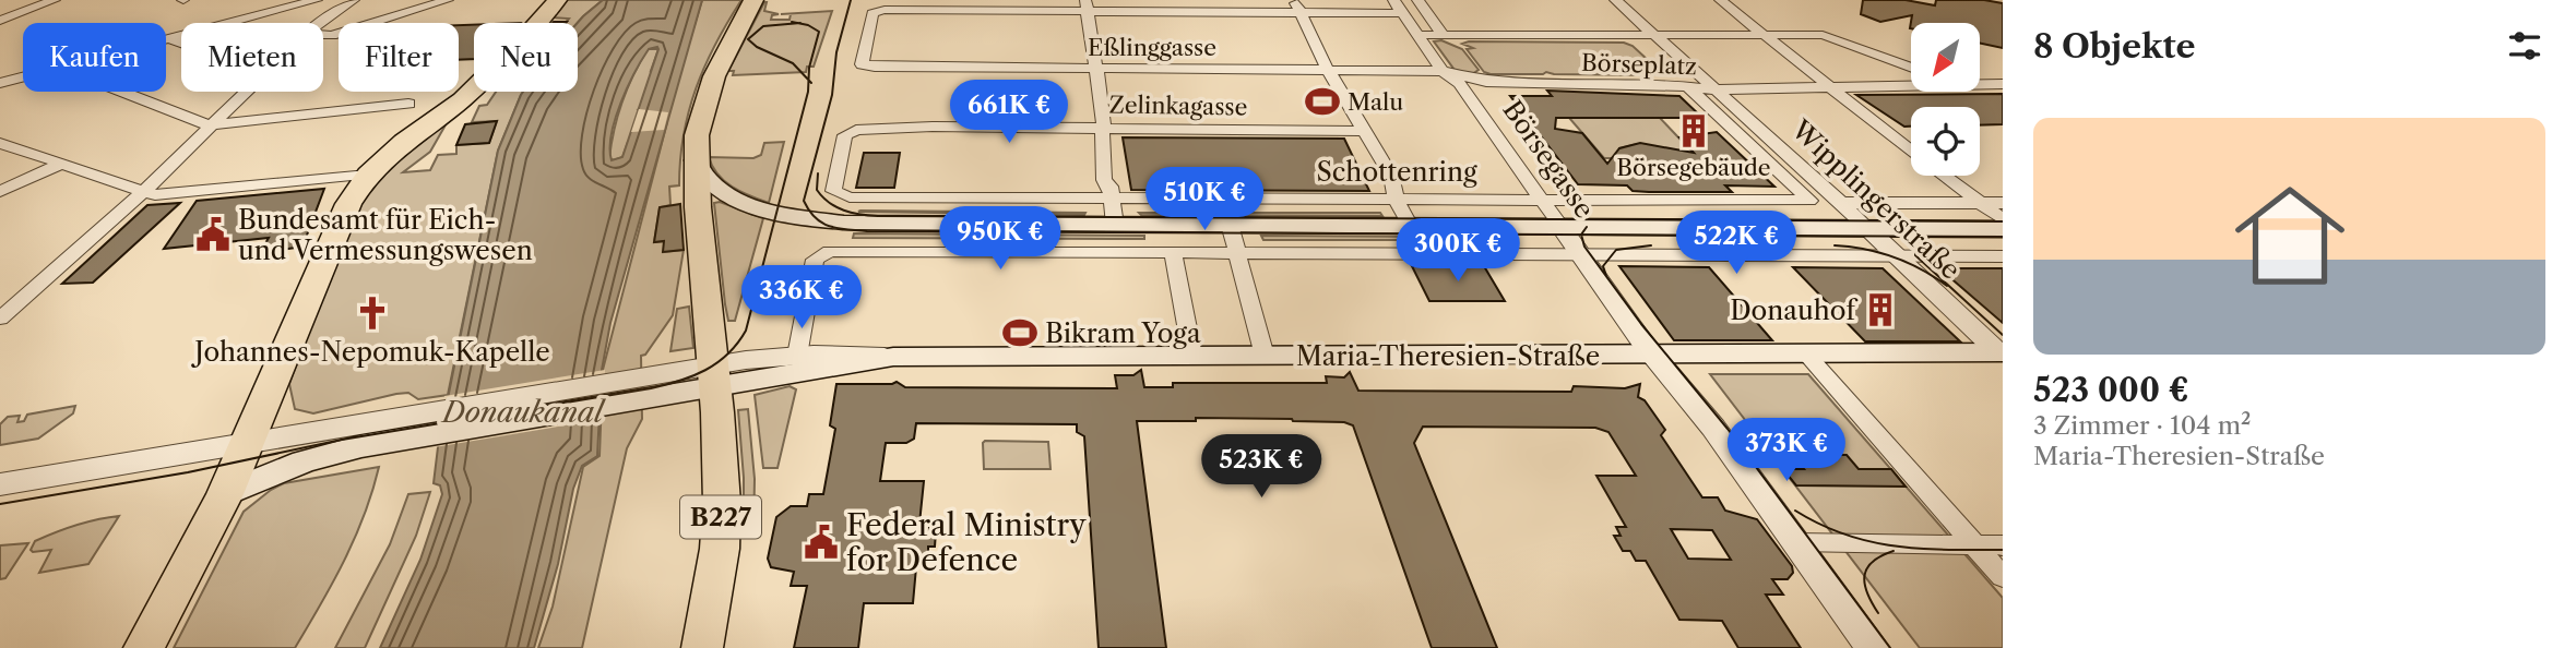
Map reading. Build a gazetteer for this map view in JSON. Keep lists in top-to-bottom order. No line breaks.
{"streets":{"main road":["Schottenring","Maria-Theresien-Straße","B227"],"street":["Eßlinggasse","Börseplatz","Zelinkagasse","Börsegasse","Wipplingerstraße"]},"crossings":[["Eßlinggasse","Börseplatz"],["Eßlinggasse","Börsegasse"],["Börseplatz","Börsegasse"],["Börseplatz","Wipplingerstraße"],["Zelinkagasse","Schottenring"],["Börsegasse","Schottenring"],["Börsegasse","Maria-Theresien-Straße"],["Schottenring","Wipplingerstraße"],["Schottenring","B227"],["Wipplingerstraße","Maria-Theresien-Straße"],["Maria-Theresien-Straße","B227"]],"water":["Donaukanal"],"places":{"sports":["Malu","Bikram Yoga"],"building":["Börsegebäude","Donauhof"],"public building":["Bundesamt für Eich- und Vermessungswesen","Federal Ministry for Defence"],"church":["Johannes-Nepomuk-Kapelle"]},"north":"bottom left","page":{"heading":"8 Objekte","chip":["Kaufen","Mieten","Filter","Neu"],"price":["661K €","510K €","950K €","522K €","300K €","336K €","373K €","523K €"],"list":[{"name":"523 000 €","note":"3 Zimmer · 104 m² · Maria-Theresien-Straße"}]}}
